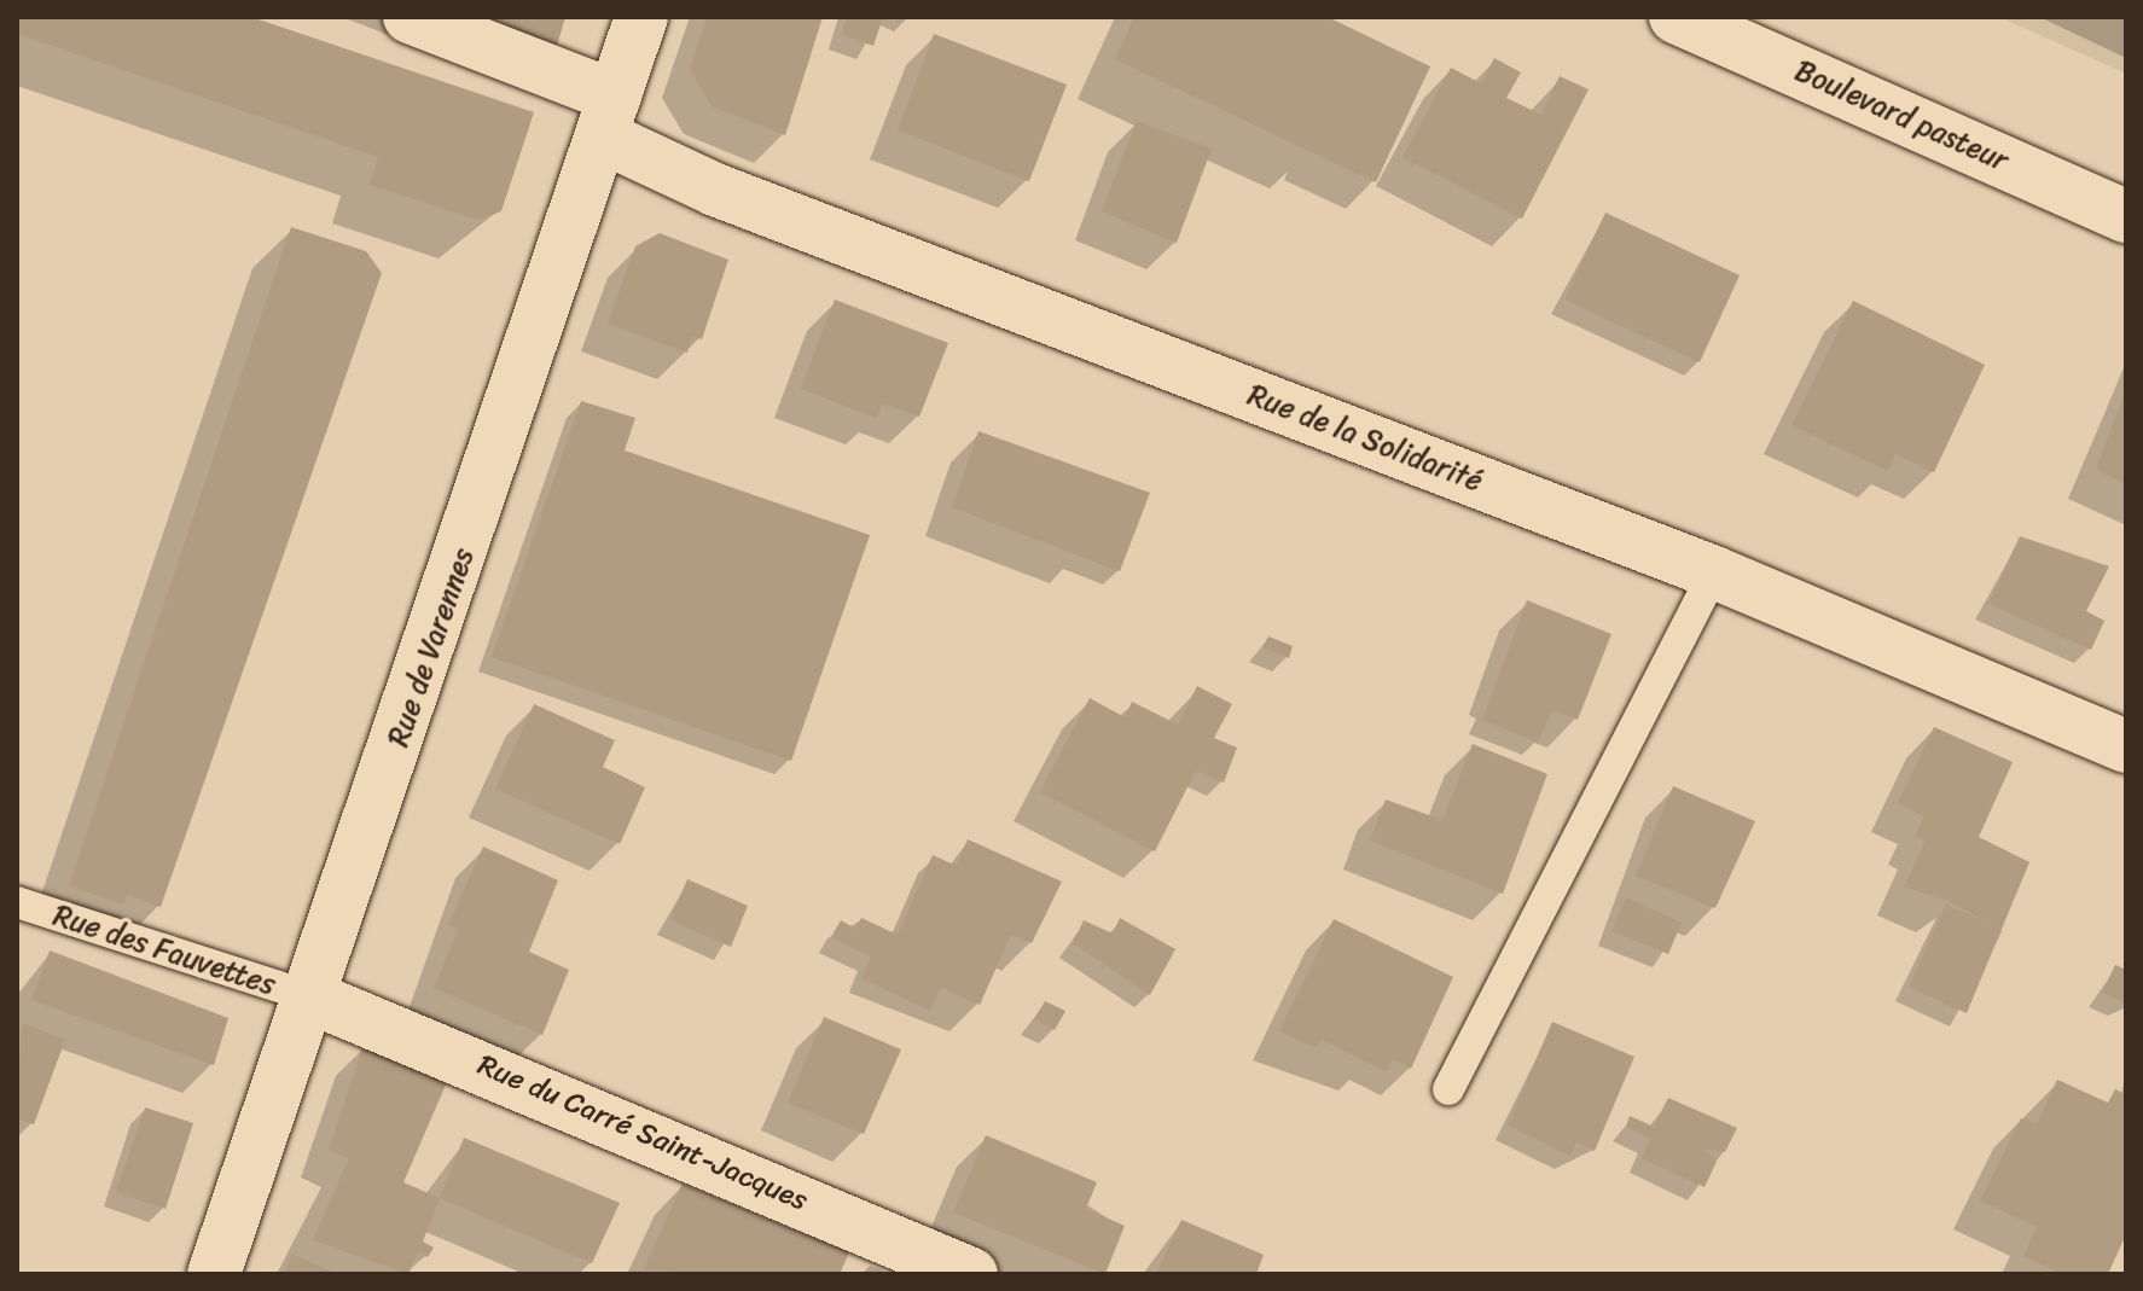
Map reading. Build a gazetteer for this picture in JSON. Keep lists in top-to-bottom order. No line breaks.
{"streets":{"street":["Boulevard pasteur","Rue de la Solidarité","Rue de Varennes","Rue du Carré Saint-Jacques"],"lane":["Rue des Fauvettes"]},"crossings":[["Rue de la Solidarité","Rue de Varennes"],["Rue de Varennes","Rue des Fauvettes"],["Rue de Varennes","Rue du Carré Saint-Jacques"],["Rue des Fauvettes","Rue du Carré Saint-Jacques"]]}
